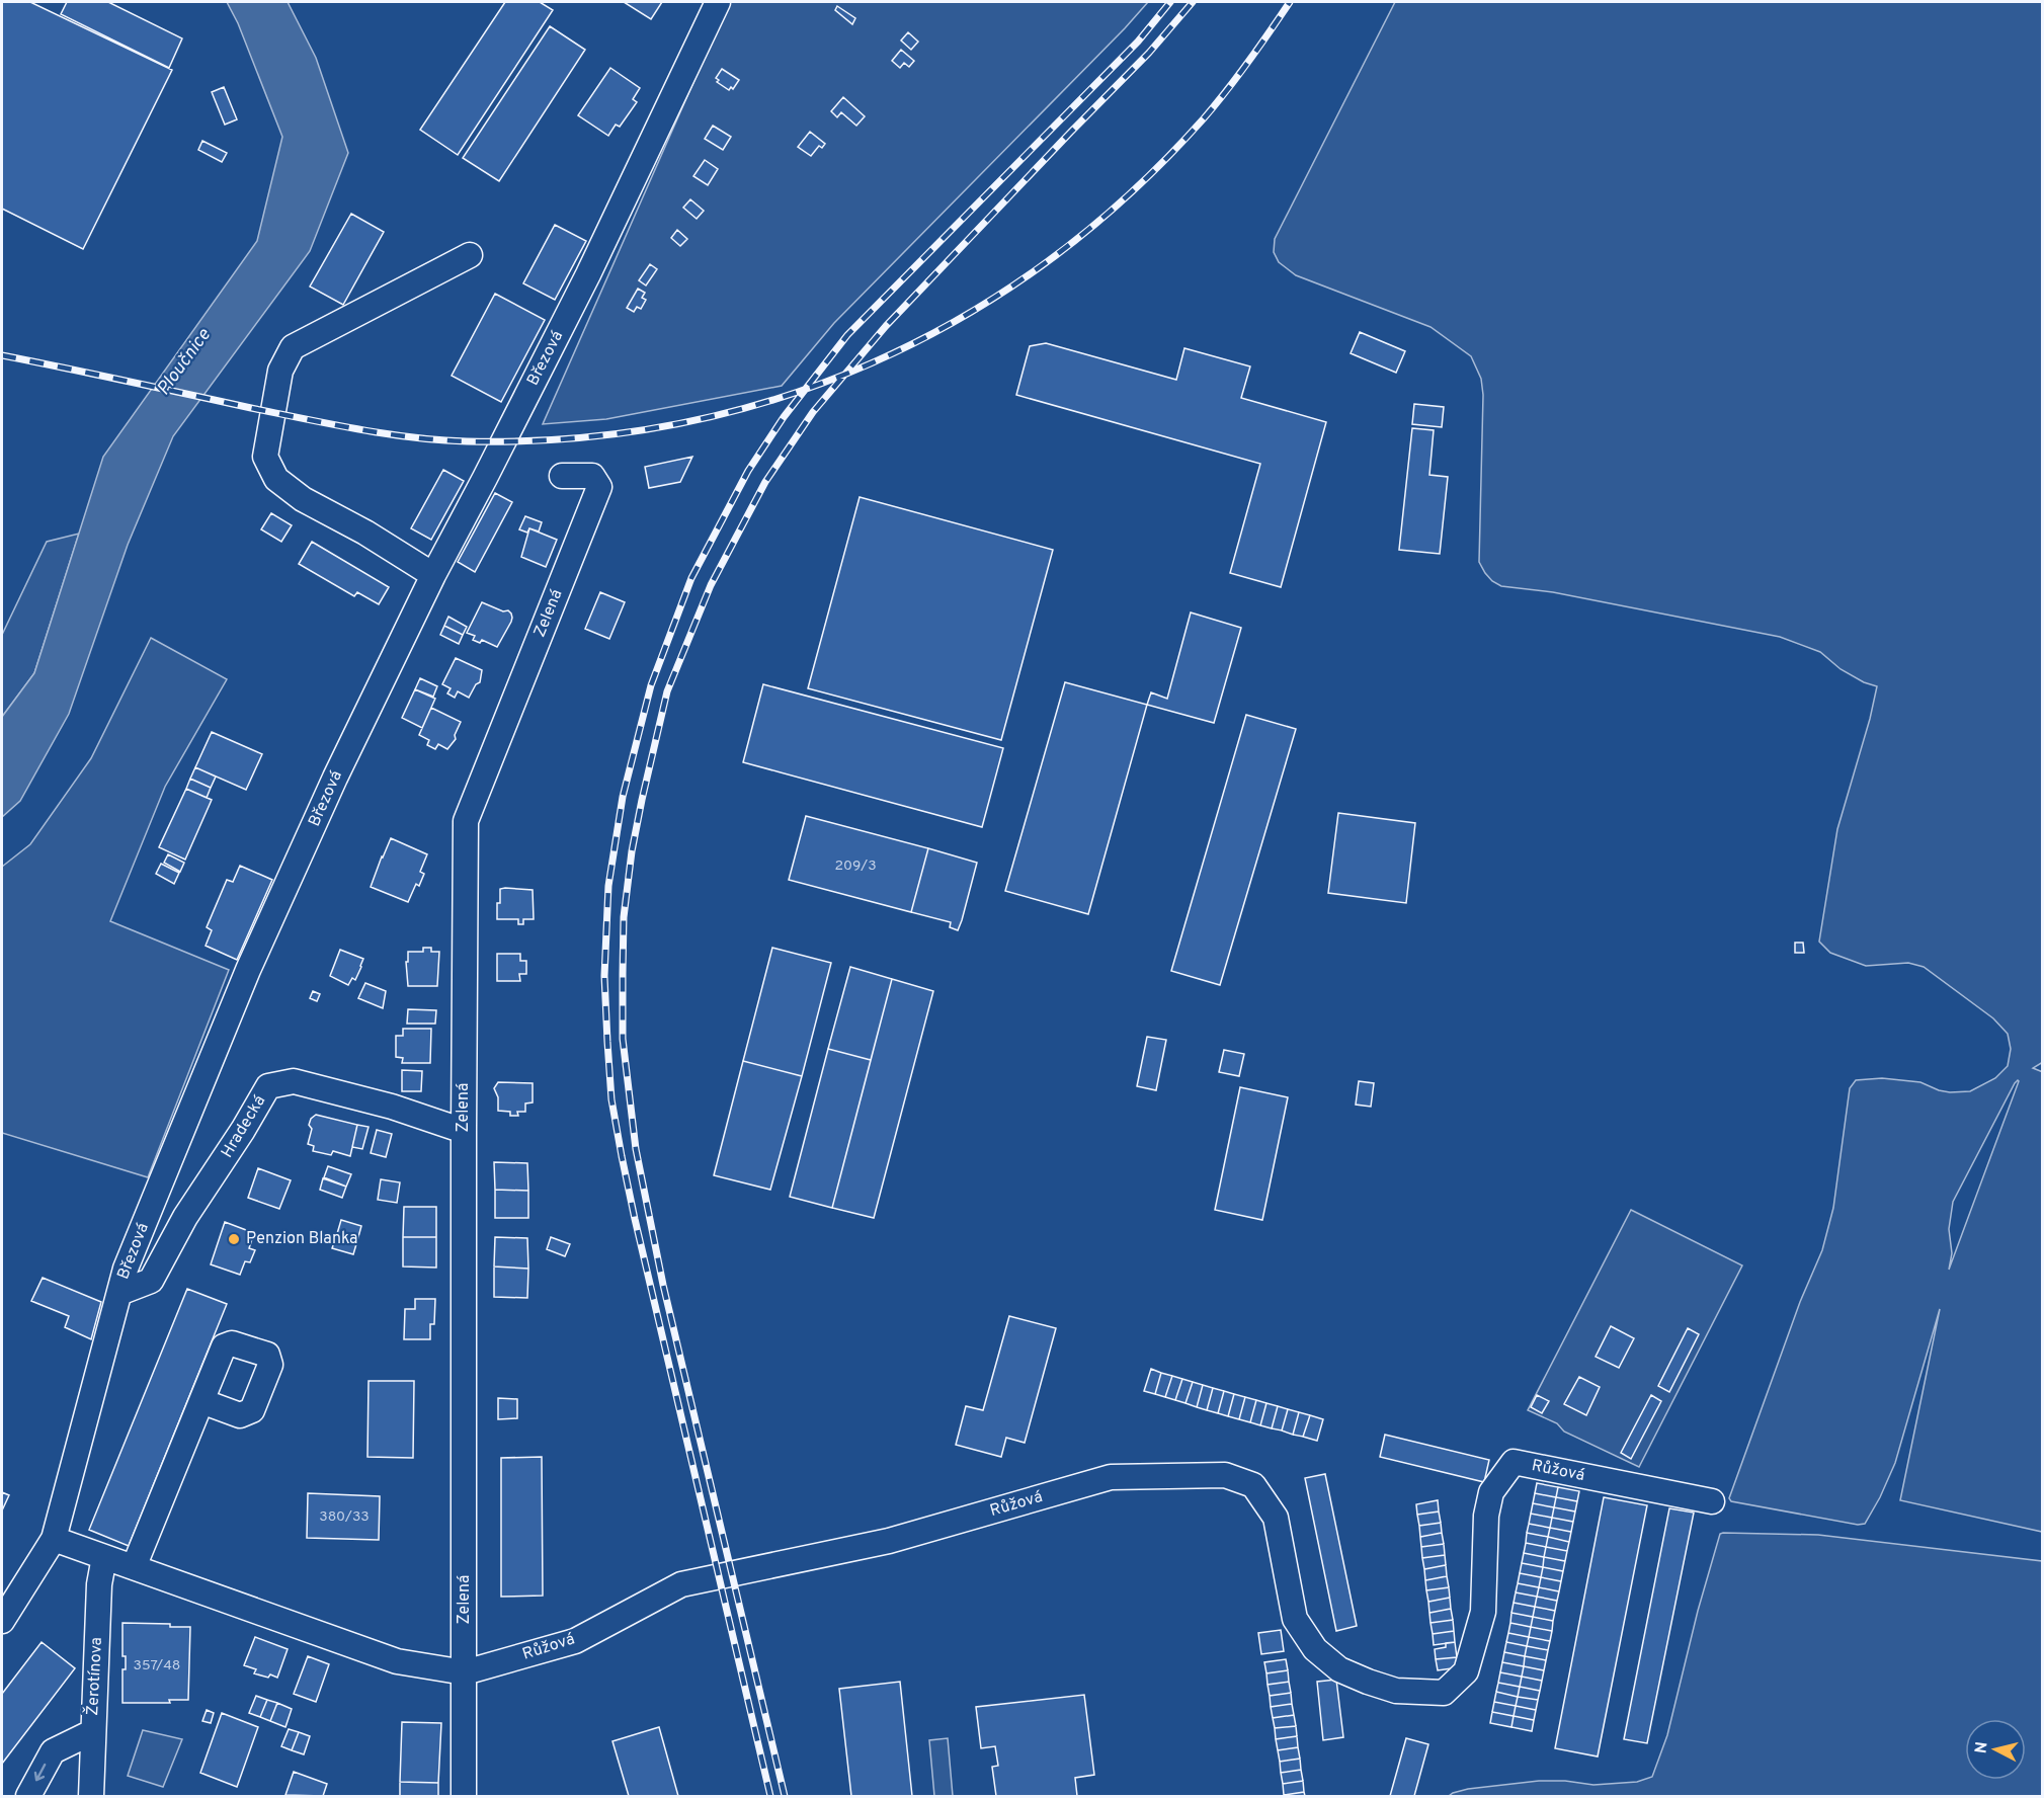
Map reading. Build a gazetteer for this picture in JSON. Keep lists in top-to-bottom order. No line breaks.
{"streets":{"street":["Březová","Zelená","Hradecká","Růžová","Žerotínova"]},"crossings":[["Březová","Hradecká"],["Březová","Růžová"],["Zelená","Hradecká"],["Zelená","Růžová"],["Růžová","Žerotínova"]],"water":["Ploučnice"],"places":["Penzion Blanka"],"house_numbers":["209/3","380/33","357/48"],"north":"left"}
